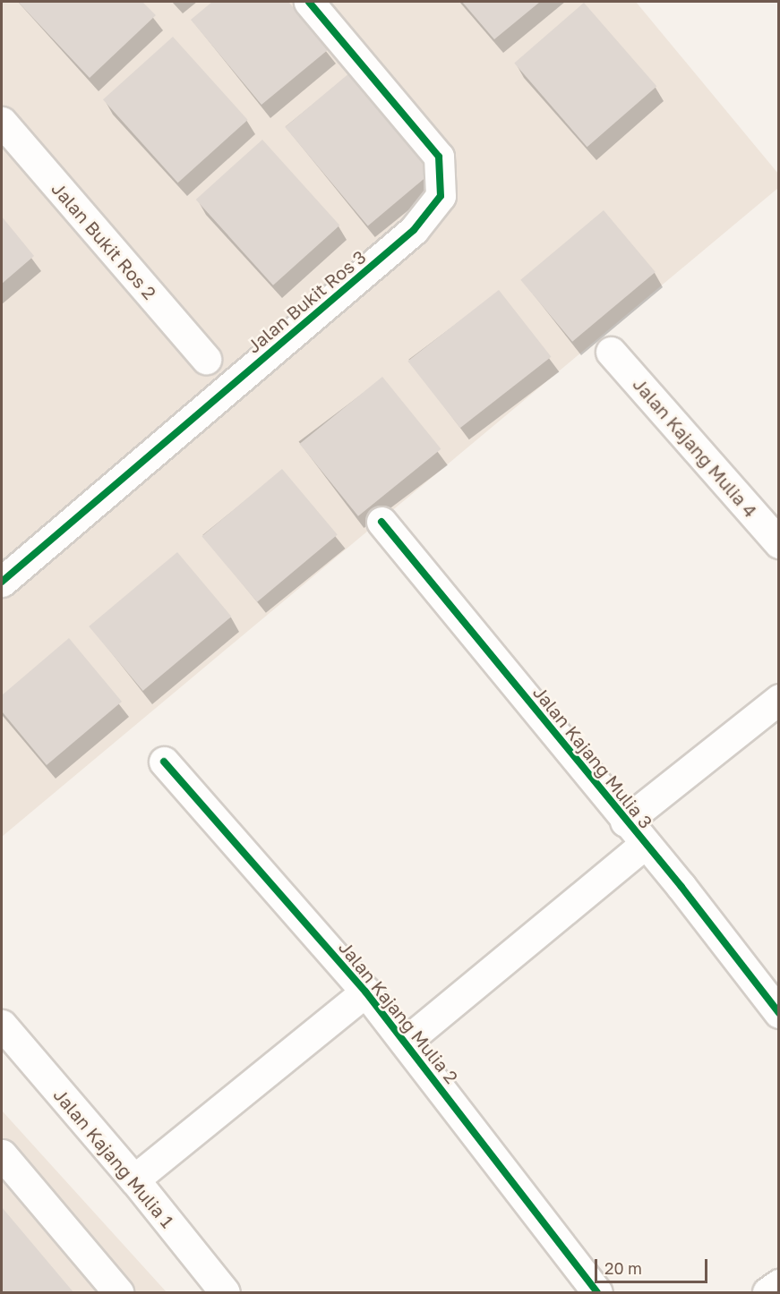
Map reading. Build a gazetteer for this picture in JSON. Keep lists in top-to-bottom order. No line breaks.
{"streets":{"street":["Jalan Bukit Ros 2","Jalan Bukit Ros 3","Jalan Kajang Mulia 4","Jalan Kajang Mulia 3","Jalan Kajang Mulia 2","Jalan Kajang Mulia 1"]},"scale_bar":"20 m"}
